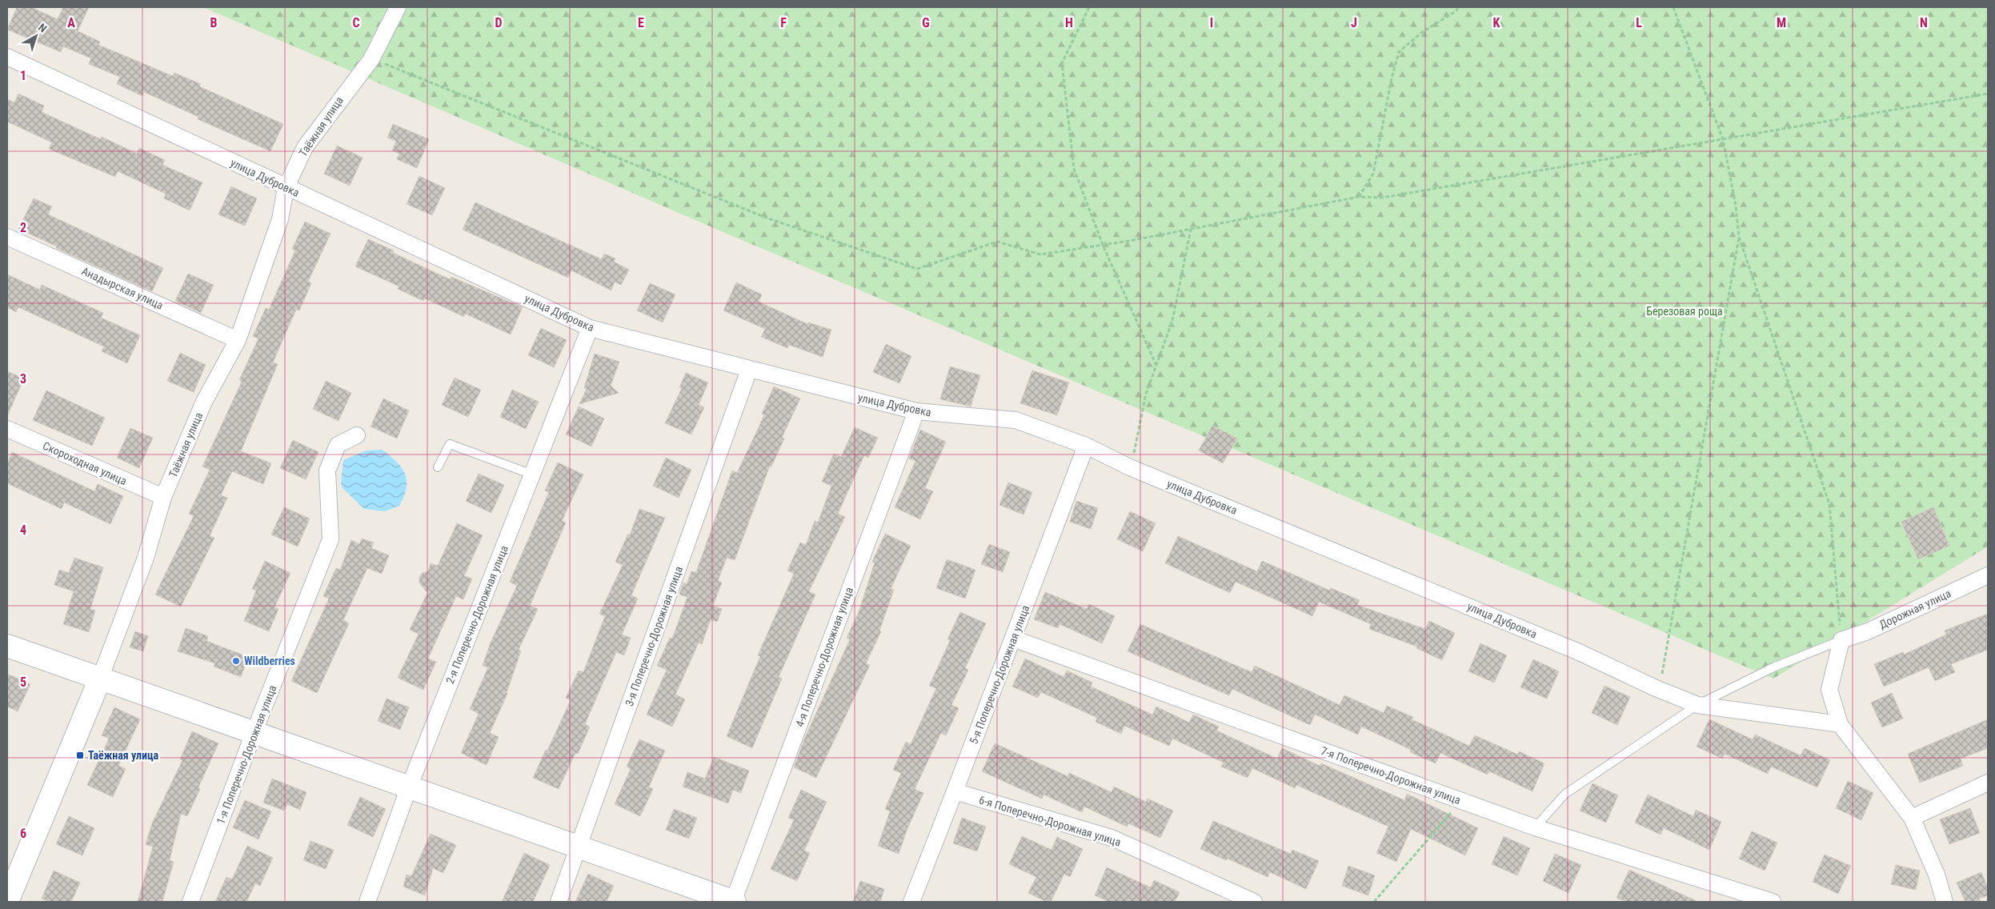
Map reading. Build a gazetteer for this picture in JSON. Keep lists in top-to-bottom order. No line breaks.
{"streets":{"street":["Таёжная улица","улица Дубровка","Анадырская улица","Скороходная улица","Дорожная улица","2-я Поперечно-Дорожная улица","3-я Поперечно-Дорожная улица","4-я Поперечно-Дорожная улица","5-я Поперечно-Дорожная улица","1-я Поперечно-Дорожная улица","7-я Поперечно-Дорожная улица","6-я Поперечно-Дорожная улица"]},"crossings":[["Таёжная улица","улица Дубровка"],["Таёжная улица","Анадырская улица"],["Таёжная улица","Скороходная улица"],["улица Дубровка","2-я Поперечно-Дорожная улица"],["улица Дубровка","3-я Поперечно-Дорожная улица"],["улица Дубровка","4-я Поперечно-Дорожная улица"],["улица Дубровка","5-я Поперечно-Дорожная улица"],["5-я Поперечно-Дорожная улица","7-я Поперечно-Дорожная улица"],["5-я Поперечно-Дорожная улица","6-я Поперечно-Дорожная улица"]],"parks":["Березовая роща"],"places":{"other":["Wildberries"],"transit":["Таёжная улица"]},"north":"top right","grid":{"columns":["A","B","C","D","E","F","G","H","I","J","K","L","M","N"],"rows":["1","2","3","4","5","6"]}}
